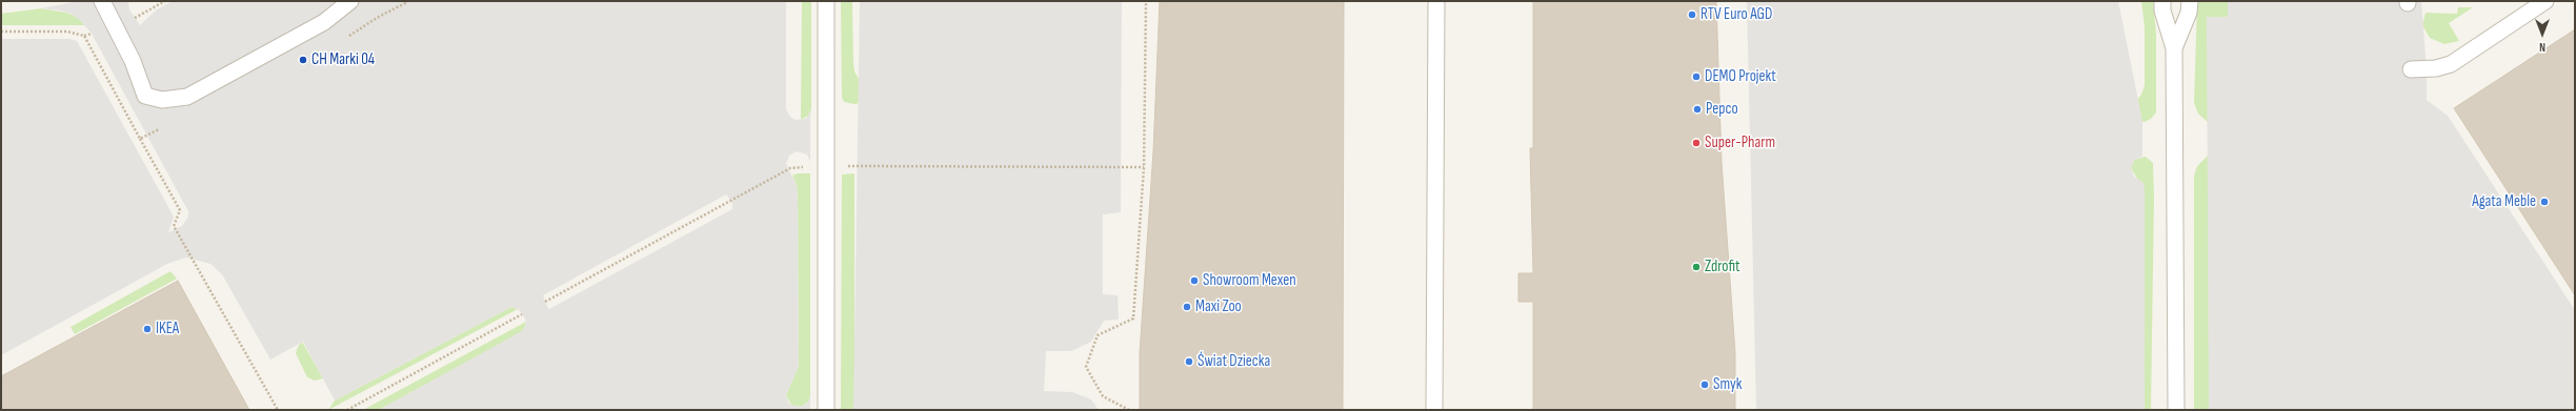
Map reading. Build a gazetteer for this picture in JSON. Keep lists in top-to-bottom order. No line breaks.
{"places":["RTV Euro AGD","CH Marki 04","DEMO Projekt","Pepco","Super-Pharm","Agata Meble","Zdrofit","Showroom Mexen","Maxi Zoo","IKEA","Świat Dziecka","Smyk"],"north":"bottom"}
